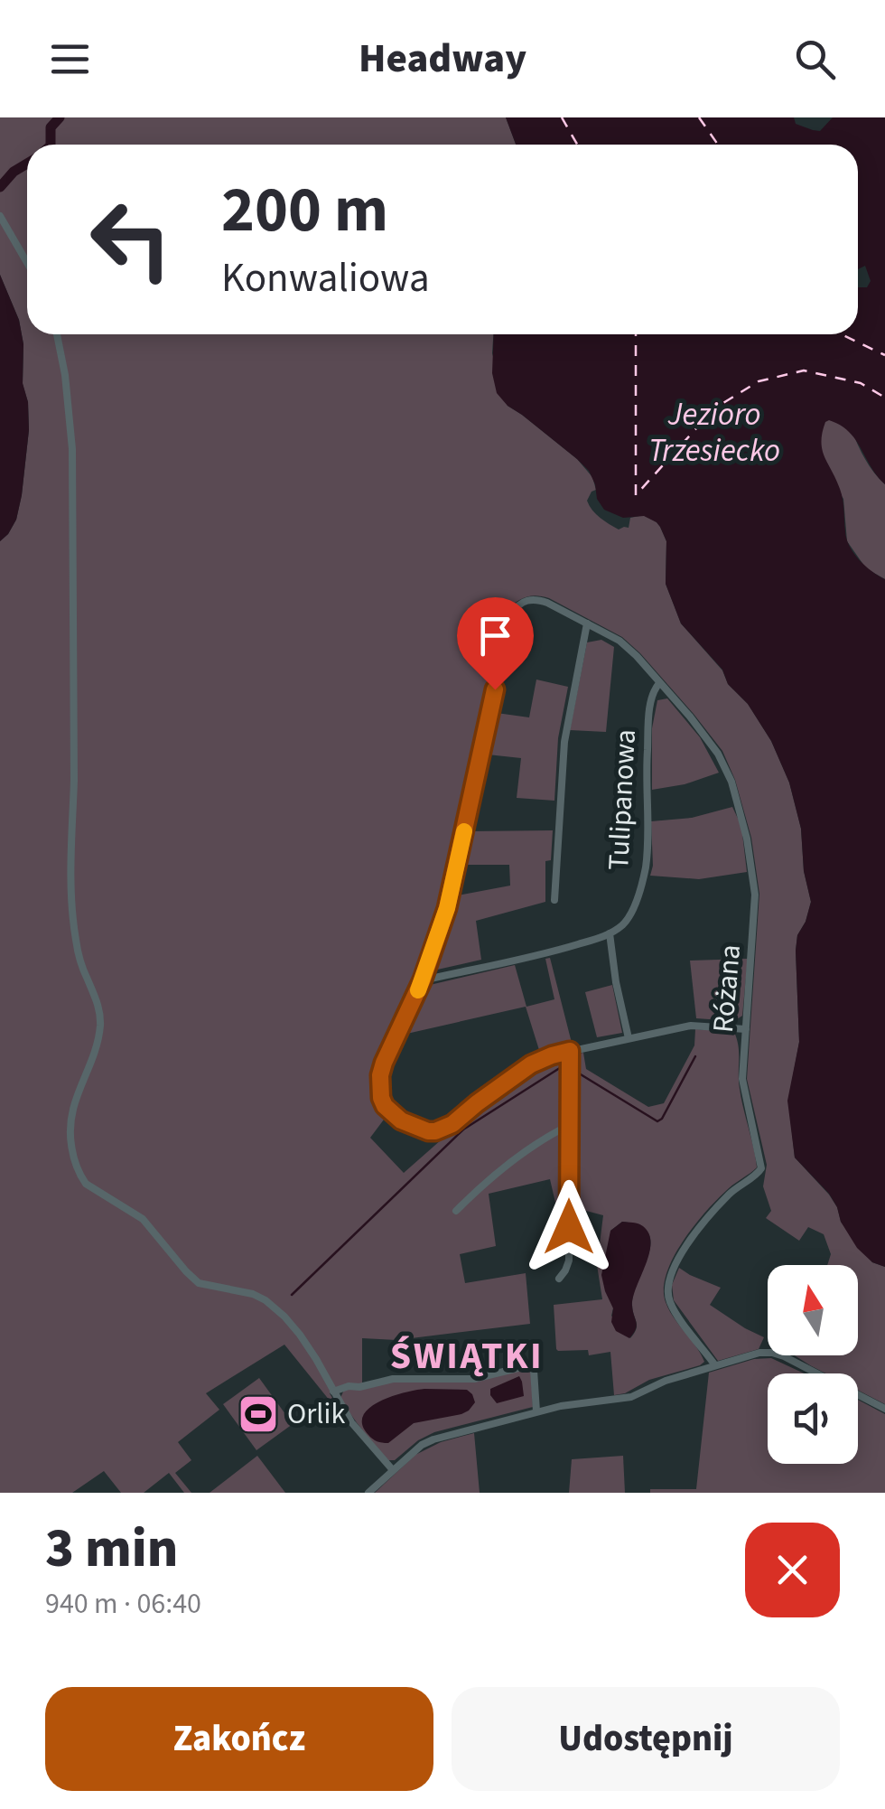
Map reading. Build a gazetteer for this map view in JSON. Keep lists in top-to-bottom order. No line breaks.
{"streets":{"street":["Tulipanowa","Różana"]},"crossings":[["Tulipanowa","Różana"]],"districts":["ŚWIĄTKI"],"water":["Jezioro Trzesiecko"],"places":{"sports":["Orlik"]},"north":"top","page":{"header":"Headway","turn":["200 m","Konwaliowa"],"heading":["3 min","940 m · 06:40"],"buttons":["Zakończ","Udostępnij"]}}
